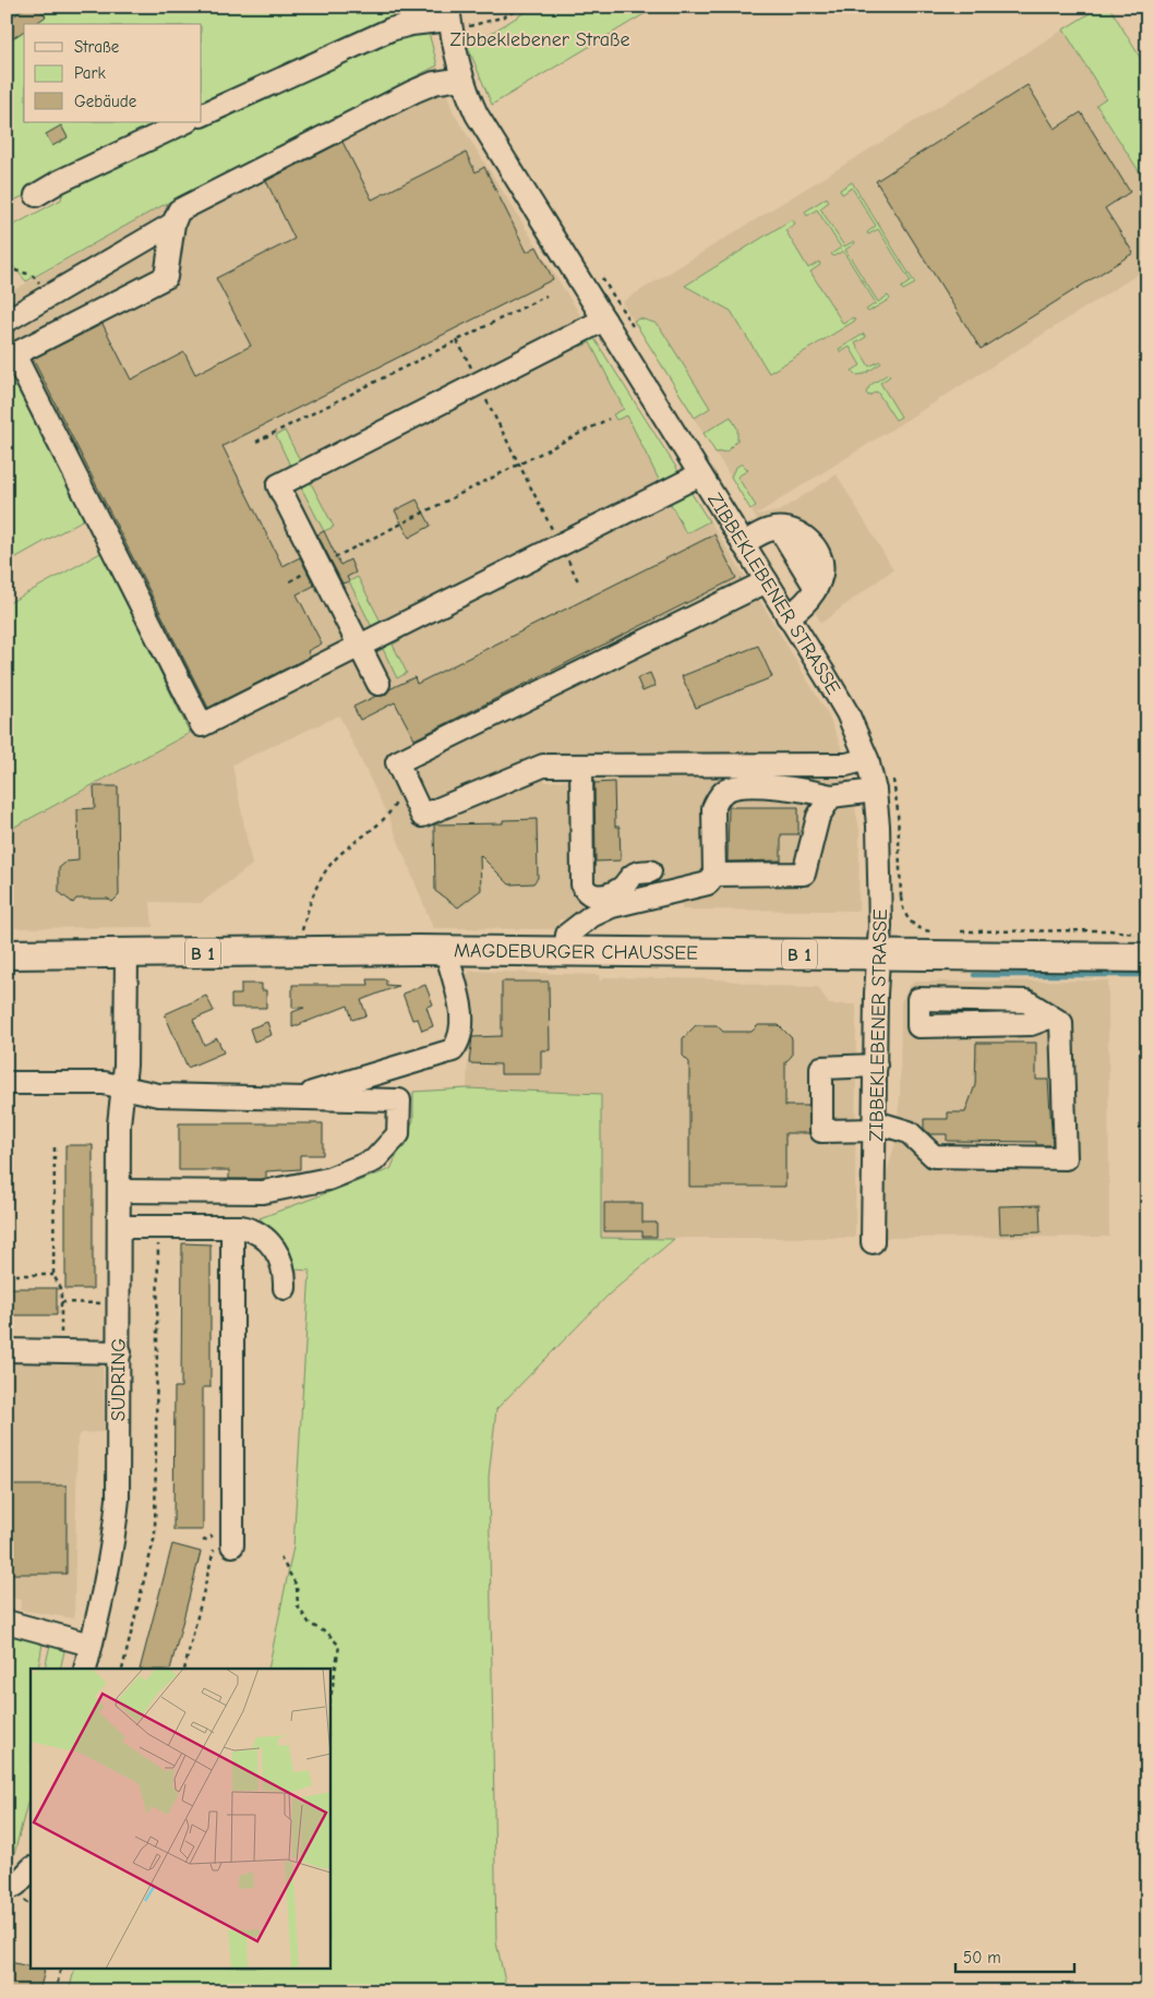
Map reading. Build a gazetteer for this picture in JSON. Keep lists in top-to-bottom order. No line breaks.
{"streets":{"main road":["MAGDEBURGER CHAUSSEE","B 1"],"street":["ZIBBEKLEBENER STRASSE","SÜDRING"]},"crossings":[["ZIBBEKLEBENER STRASSE","MAGDEBURGER CHAUSSEE"],["MAGDEBURGER CHAUSSEE","SÜDRING"]],"parks":["Zibbeklebener Straße"],"legend":["Straße","Park","Gebäude"],"scale_bar":"50 m"}
